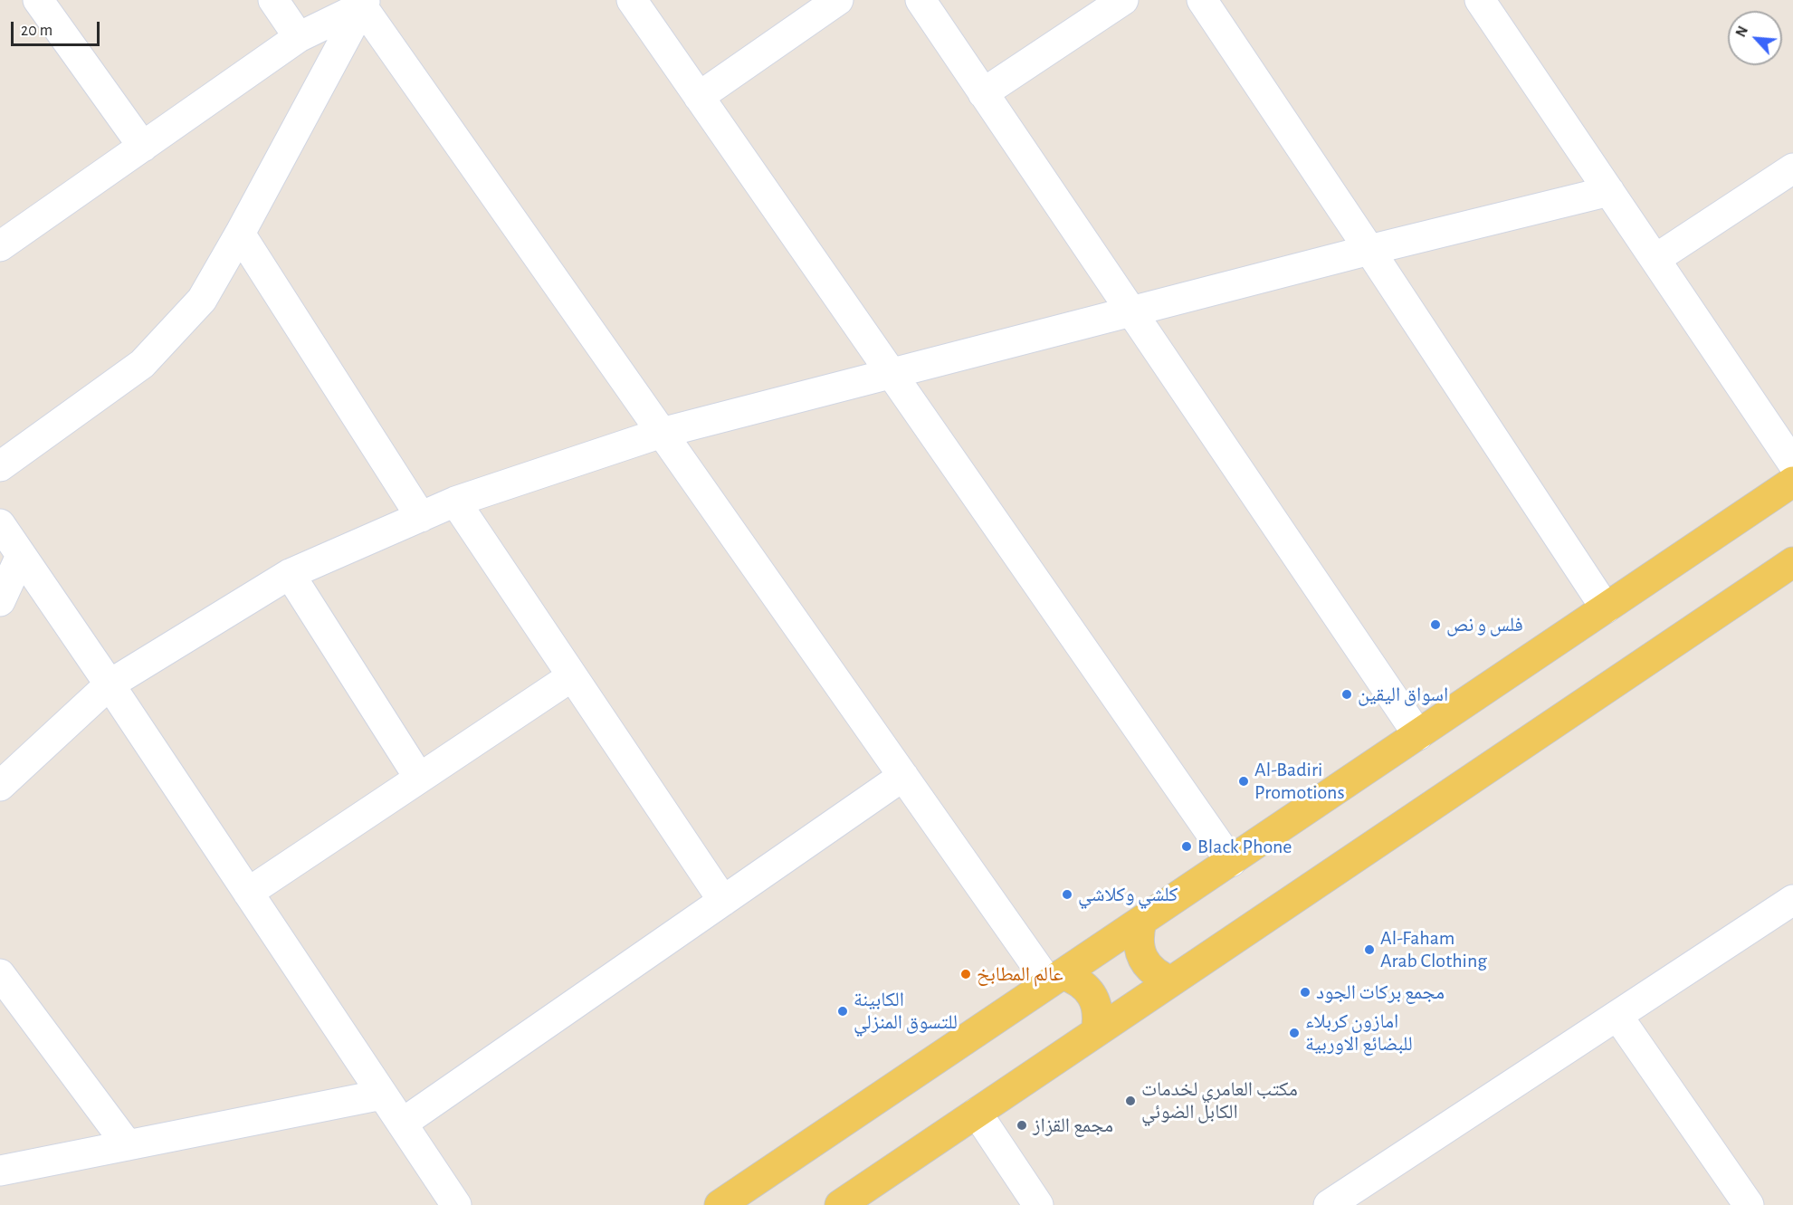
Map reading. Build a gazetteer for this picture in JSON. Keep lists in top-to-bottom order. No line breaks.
{"places":["فلس و نص","اسواق اليقين","Al-Badiri Promotions","Black Phone","كلشي وكلاشي","Al-Faham Arab Clothing","عالم المطابخ","مجمع بركات الجود","الكابينة للتسوق المنزلي","امازون كربلاء للبضائع الاوربية","مكتب العامري لخدمات الكابل الضوئي","مجمع القزاز"],"scale_bar":"20 m","north":"top left"}
